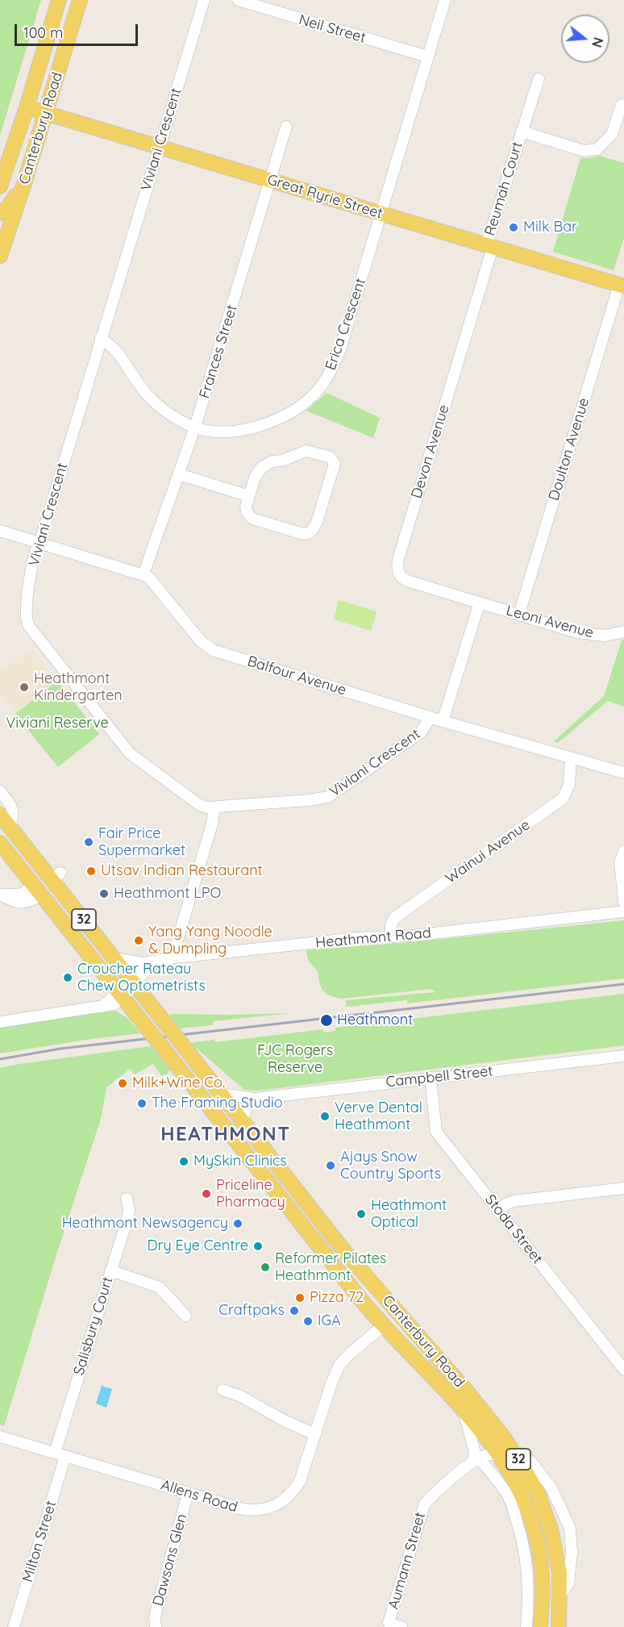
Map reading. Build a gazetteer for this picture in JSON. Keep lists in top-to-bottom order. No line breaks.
{"streets":{"main road":["Canterbury Road","Great Ryrie Street","32"],"street":["Neil Street","Viviani Crescent","Reumah Court","Erica Crescent","Frances Street","Doulton Avenue","Devon Avenue","Leoni Avenue","Balfour Avenue","Wainui Avenue","Heathmont Road","Campbell Street","Stoda Street","Salisbury Court","Allens Road","Milton Street","Dawsons Glen","Aumann Street"]},"crossings":[["Neil Street","Erica Crescent"],["Canterbury Road","Great Ryrie Street"],["Canterbury Road","Heathmont Road"],["Canterbury Road","Campbell Street"],["Canterbury Road","Allens Road"],["Viviani Crescent","Great Ryrie Street"],["Viviani Crescent","Erica Crescent"],["Viviani Crescent","Balfour Avenue"],["Reumah Court","Great Ryrie Street"],["Reumah Court","Devon Avenue"],["Great Ryrie Street","Erica Crescent"],["Great Ryrie Street","Frances Street"],["Great Ryrie Street","Doulton Avenue"],["Great Ryrie Street","Devon Avenue"],["Erica Crescent","Frances Street"],["Frances Street","Balfour Avenue"],["Doulton Avenue","Leoni Avenue"],["Devon Avenue","Leoni Avenue"],["Balfour Avenue","Wainui Avenue"],["Wainui Avenue","Heathmont Road"],["Campbell Street","Stoda Street"],["Salisbury Court","Allens Road"],["Salisbury Court","Milton Street"],["Allens Road","Milton Street"],["Allens Road","Dawsons Glen"]],"districts":["HEATHMONT"],"parks":["Viviani Reserve","FJC Rogers Reserve"],"places":["Milk Bar","Heathmont Kindergarten","Fair Price Supermarket","Utsav Indian Restaurant","Heathmont LPO","Yang Yang Noodle & Dumpling","Croucher Rateau Chew Optometrists","Heathmont","Milk+Wine Co.","The Framing Studio","Verve Dental Heathmont","MySkin Clinics","Ajays Snow Country Sports","Priceline Pharmacy","Heathmont Optical","Heathmont Newsagency","Dry Eye Centre","Reformer Pilates Heathmont","Pizza 72","Craftpaks","IGA"],"scale_bar":"100 m","north":"right"}
